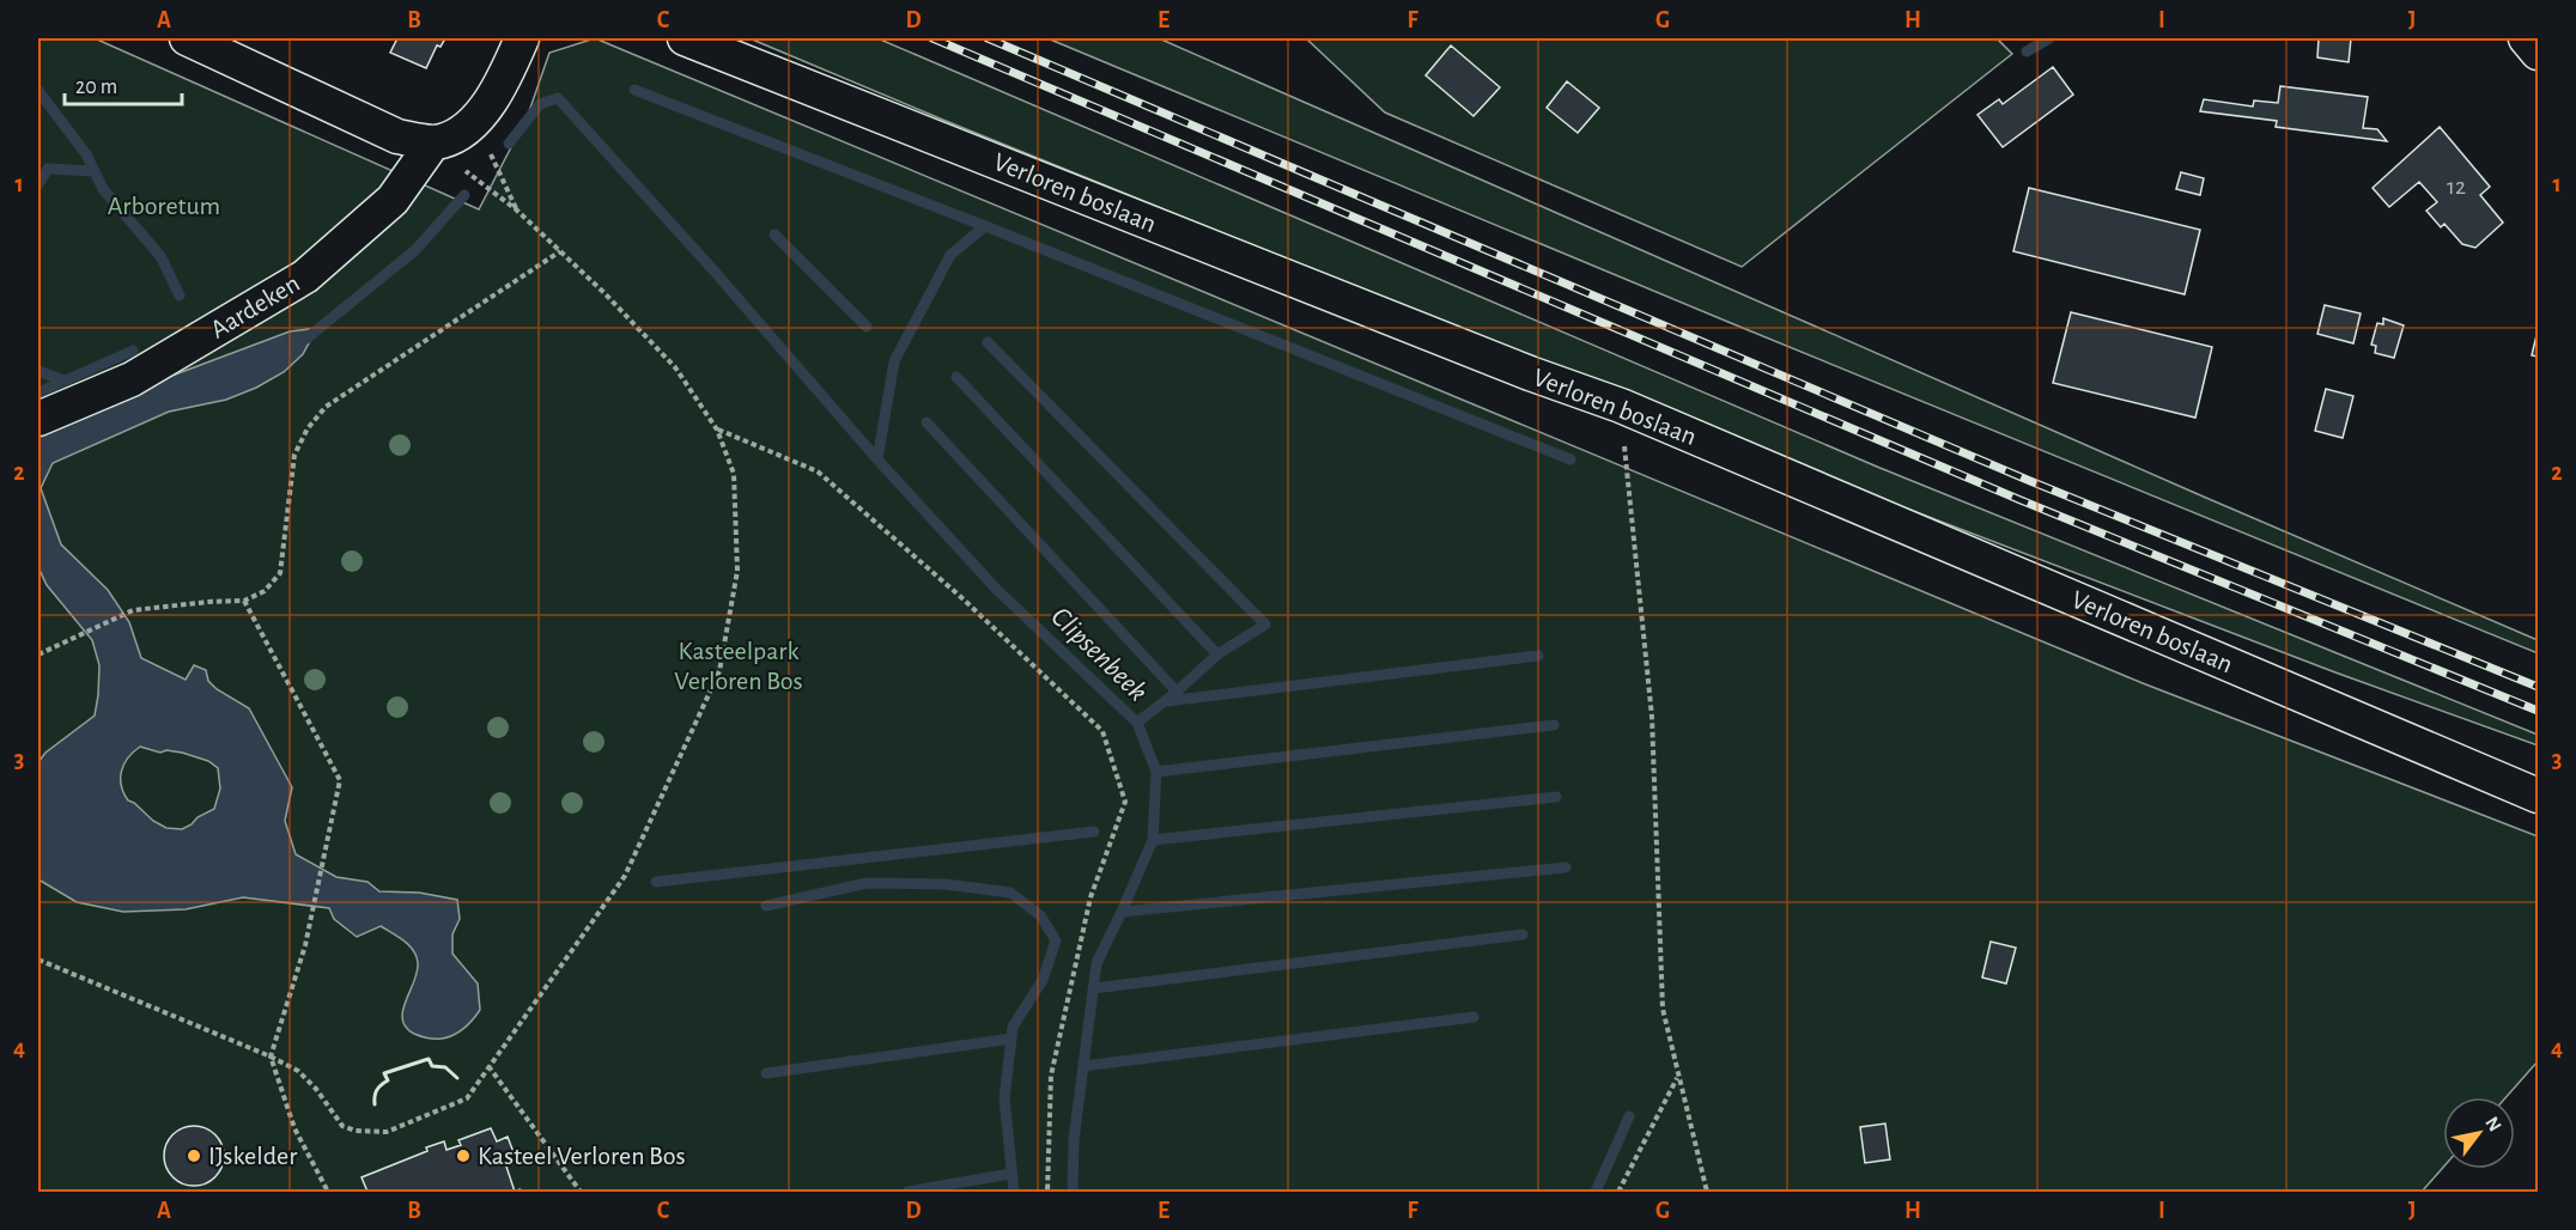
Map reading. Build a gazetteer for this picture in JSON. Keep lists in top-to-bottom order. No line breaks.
{"streets":{"street":["Verloren boslaan","Aardeken"]},"water":["Clipsenbeek"],"parks":["Arboretum","Kasteelpark Verloren Bos"],"places":["IJskelder","Kasteel Verloren Bos"],"house_numbers":["12"],"scale_bar":"20 m","north":"top right","grid":{"columns":["A","B","C","D","E","F","G","H","I","J"],"rows":["1","2","3","4"]}}
